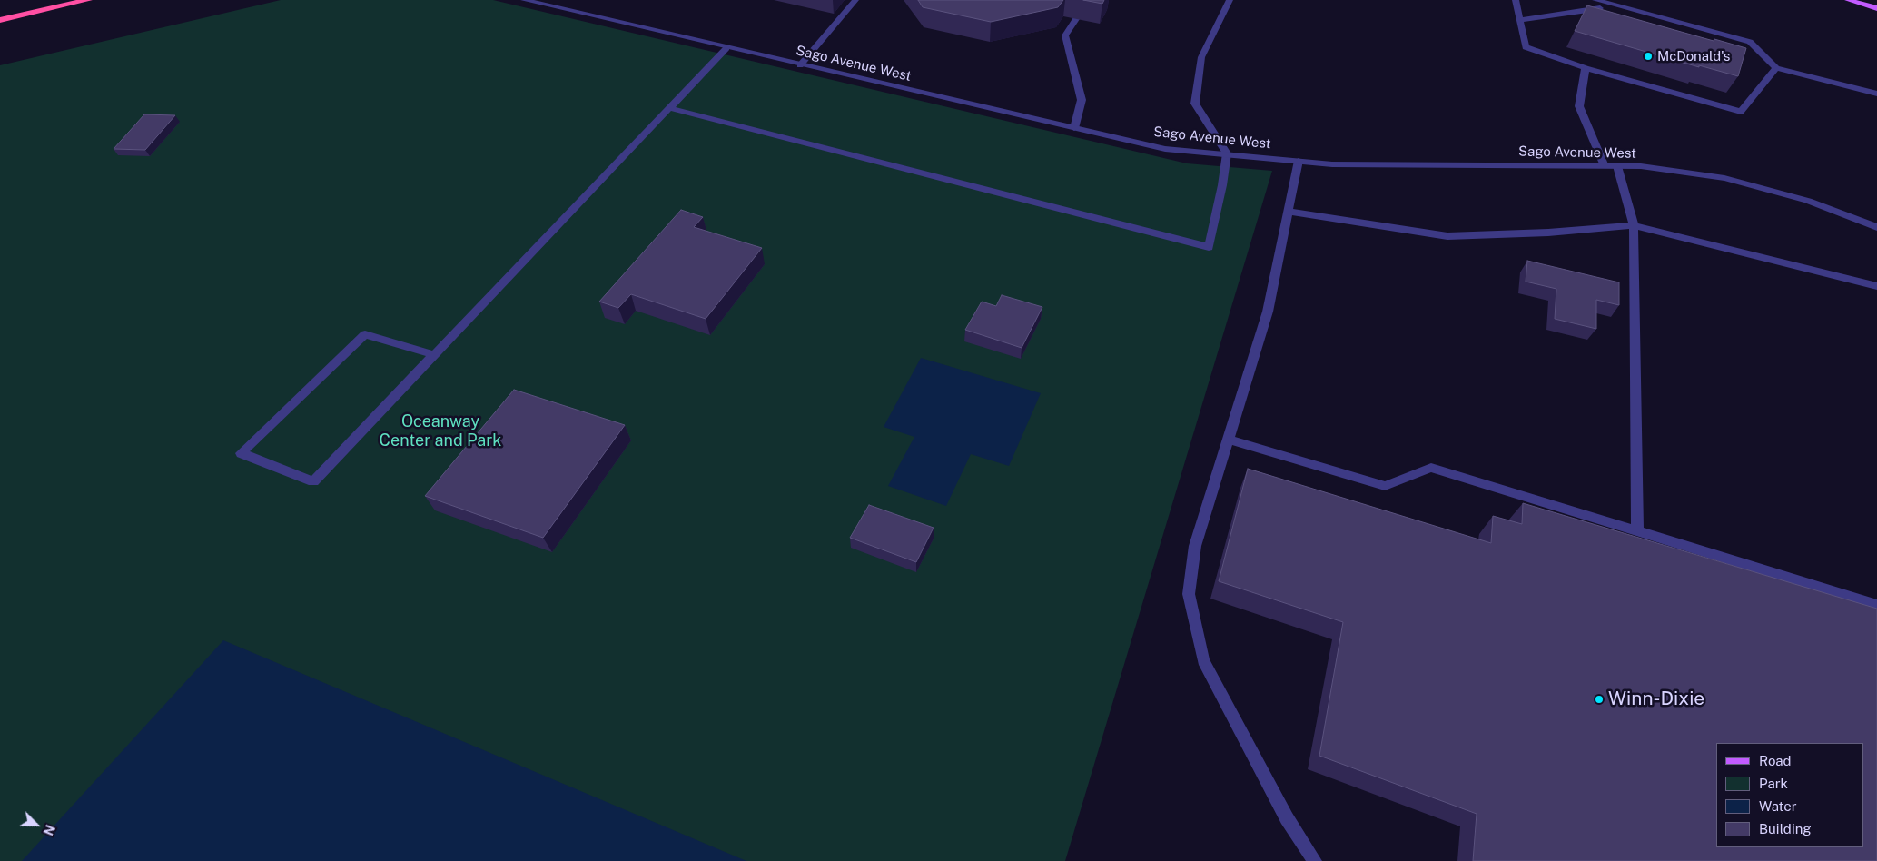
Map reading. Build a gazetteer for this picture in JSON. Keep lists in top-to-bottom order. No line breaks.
{"streets":{"street":["Sago Avenue West"]},"parks":["Oceanway Center and Park"],"places":["McDonald's","Winn-Dixie"],"legend":["Road","Park","Water","Building"],"north":"bottom right"}
